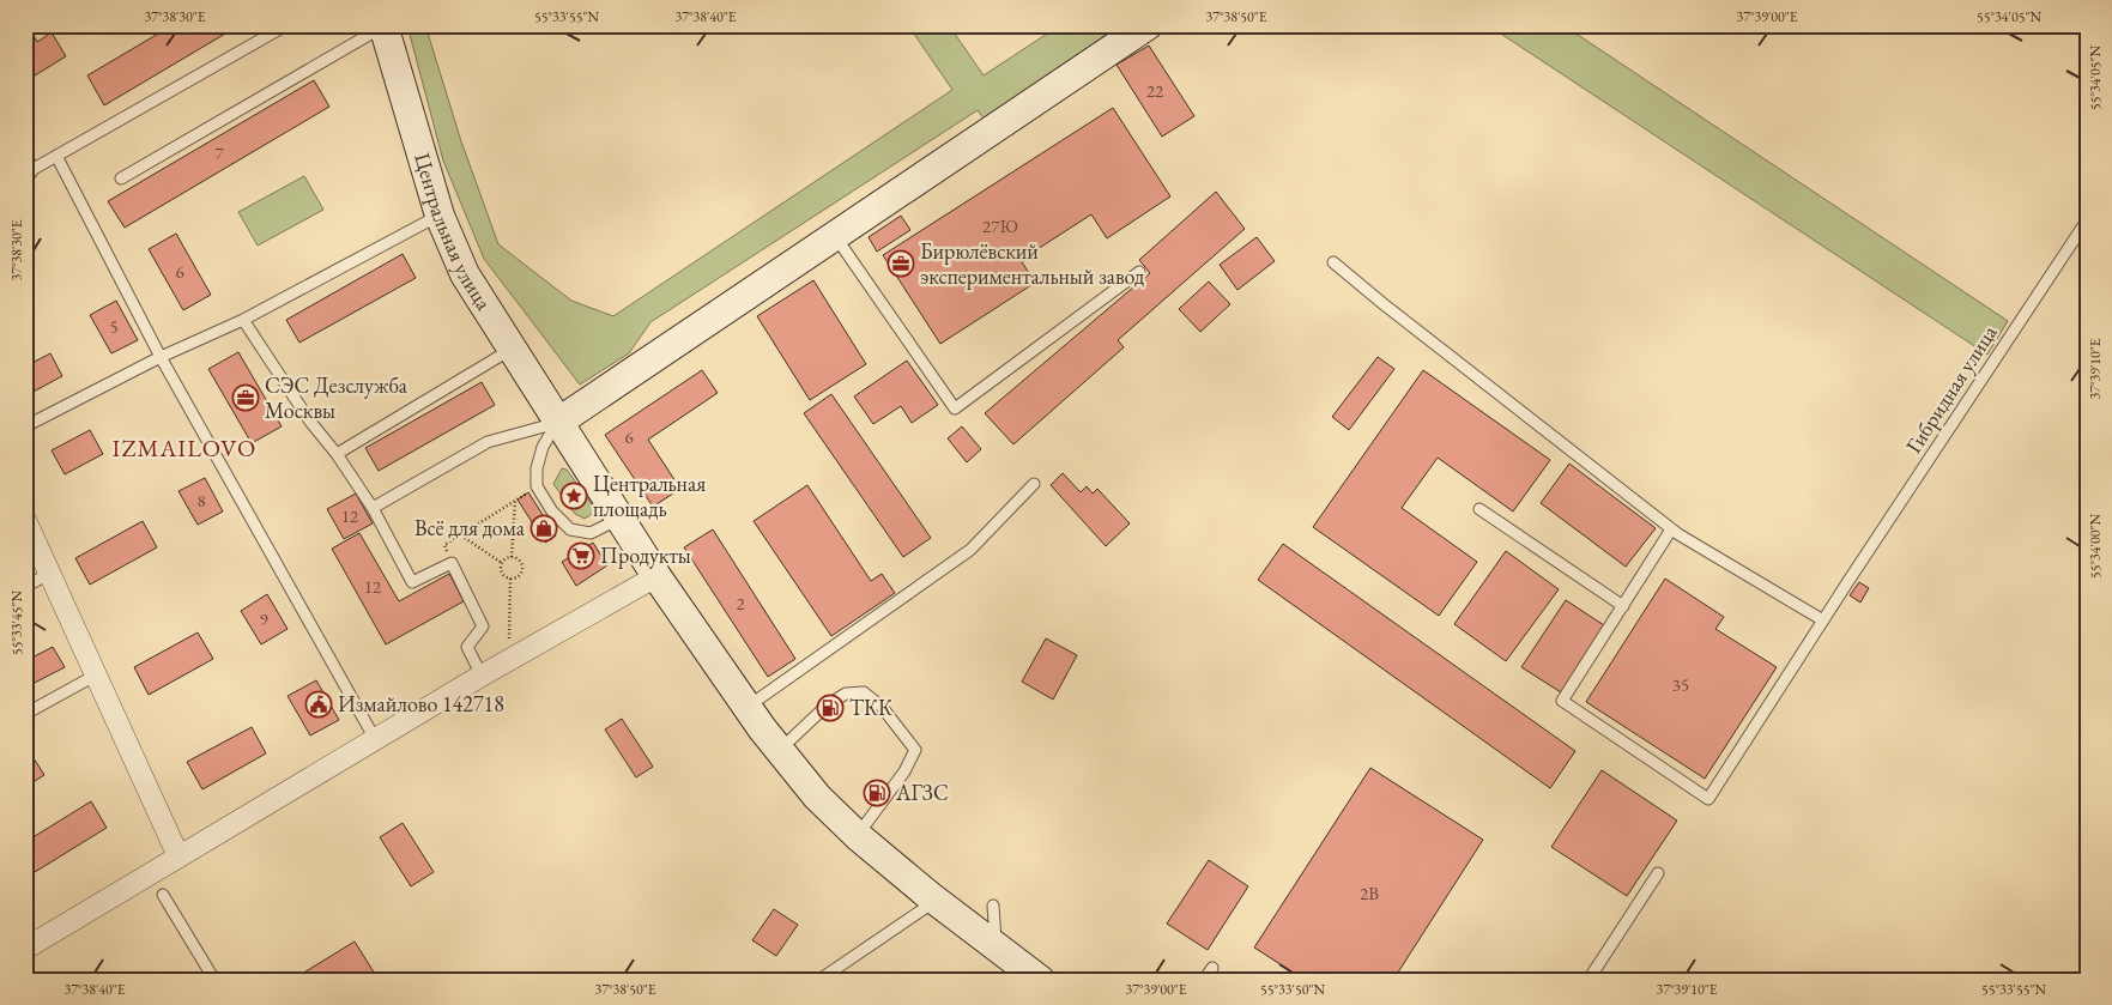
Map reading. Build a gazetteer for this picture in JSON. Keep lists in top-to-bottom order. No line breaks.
{"streets":{"street":["Центральная улица"],"lane":["Гибридная улица"]},"districts":["IZMAILOVO"],"places":{"office":["Бирюлёвский экспериментальный завод","СЭС Дезслужба Москвы"],"place":["Центральная площадь"],"shop":["Всё для дома"],"supermarket":["Продукты"],"public building":["Измайлово 142718"],"fuel station":["ТКК","АГЗС"]},"house_numbers":["22","7","27Ю","6","5","6","8","12","12","2","9","35","2В"],"coordinates":["37°38'30\"E","55°33'55\"N","37°38'40\"E","37°38'50\"E","37°39'00\"E","55°34'05\"N","37°39'10\"E","55°34'00\"N","55°33'45\"N","55°33'50\"N"]}
